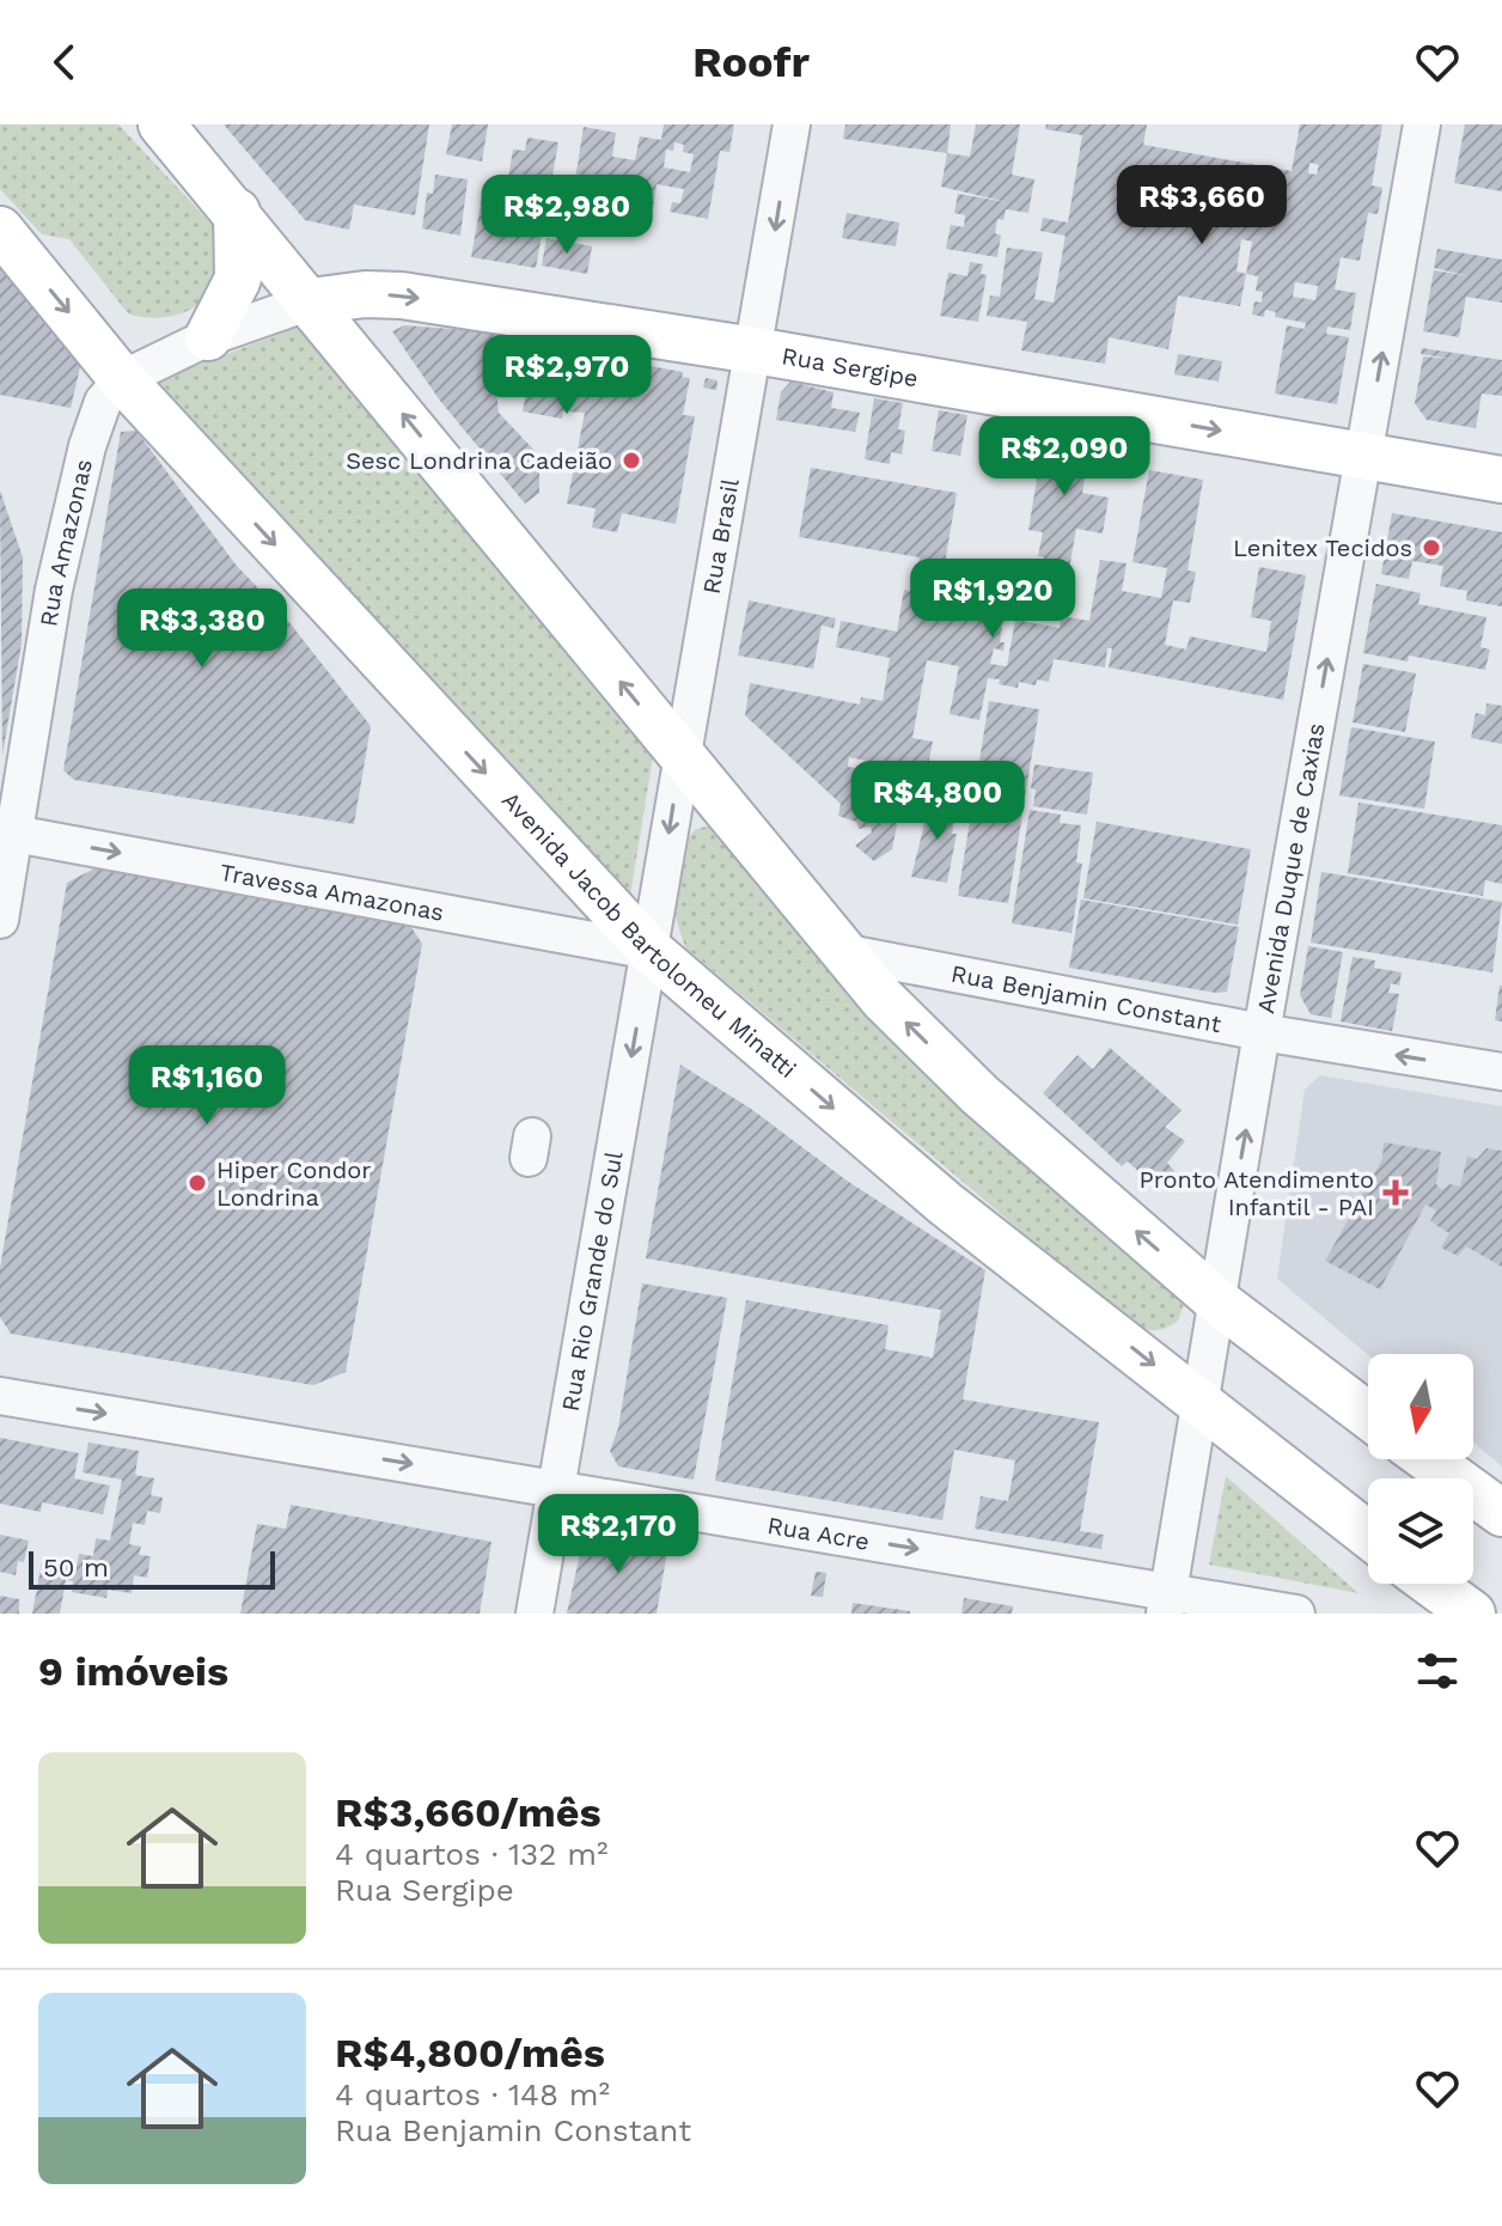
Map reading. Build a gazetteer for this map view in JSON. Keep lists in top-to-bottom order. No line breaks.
{"streets":{"main road":["Rua Sergipe","Avenida Jacob Bartolomeu Minatti"],"street":["Rua Brasil","Rua Amazonas","Avenida Duque de Caxias","Travessa Amazonas","Rua Benjamin Constant","Rua Rio Grande do Sul","Rua Acre"]},"crossings":[["Rua Sergipe","Rua Brasil"],["Rua Sergipe","Avenida Duque de Caxias"],["Rua Brasil","Travessa Amazonas"],["Rua Brasil","Avenida Jacob Bartolomeu Minatti"],["Rua Brasil","Rua Rio Grande do Sul"],["Rua Amazonas","Travessa Amazonas"],["Rua Amazonas","Avenida Jacob Bartolomeu Minatti"],["Avenida Duque de Caxias","Avenida Jacob Bartolomeu Minatti"],["Avenida Duque de Caxias","Rua Benjamin Constant"],["Avenida Duque de Caxias","Rua Acre"],["Travessa Amazonas","Avenida Jacob Bartolomeu Minatti"],["Travessa Amazonas","Rua Rio Grande do Sul"],["Avenida Jacob Bartolomeu Minatti","Rua Rio Grande do Sul"],["Rua Rio Grande do Sul","Rua Acre"]],"one_way":["Rua Sergipe","Rua Brasil","Avenida Duque de Caxias","Travessa Amazonas","Rua Benjamin Constant","Rua Rio Grande do Sul","Rua Acre"],"places":{"other":["Sesc Londrina Cadeião","Lenitex Tecidos","Hiper Condor Londrina"],"health":["Pronto Atendimento Infantil - PAI"]},"scale_bar":"50 m","north":"bottom","page":{"header":"Roofr","price":["R$3,660","R$2,980","R$2,970","R$2,090","R$1,920","R$3,380","R$4,800","R$1,160","R$2,170"],"scale":"50 m","heading":"9 imóveis","list":[{"name":"R$3,660/mês","note":"4 quartos · 132 m² · Rua Sergipe"},{"name":"R$4,800/mês","note":"4 quartos · 148 m² · Rua Benjamin Constant"}]}}
